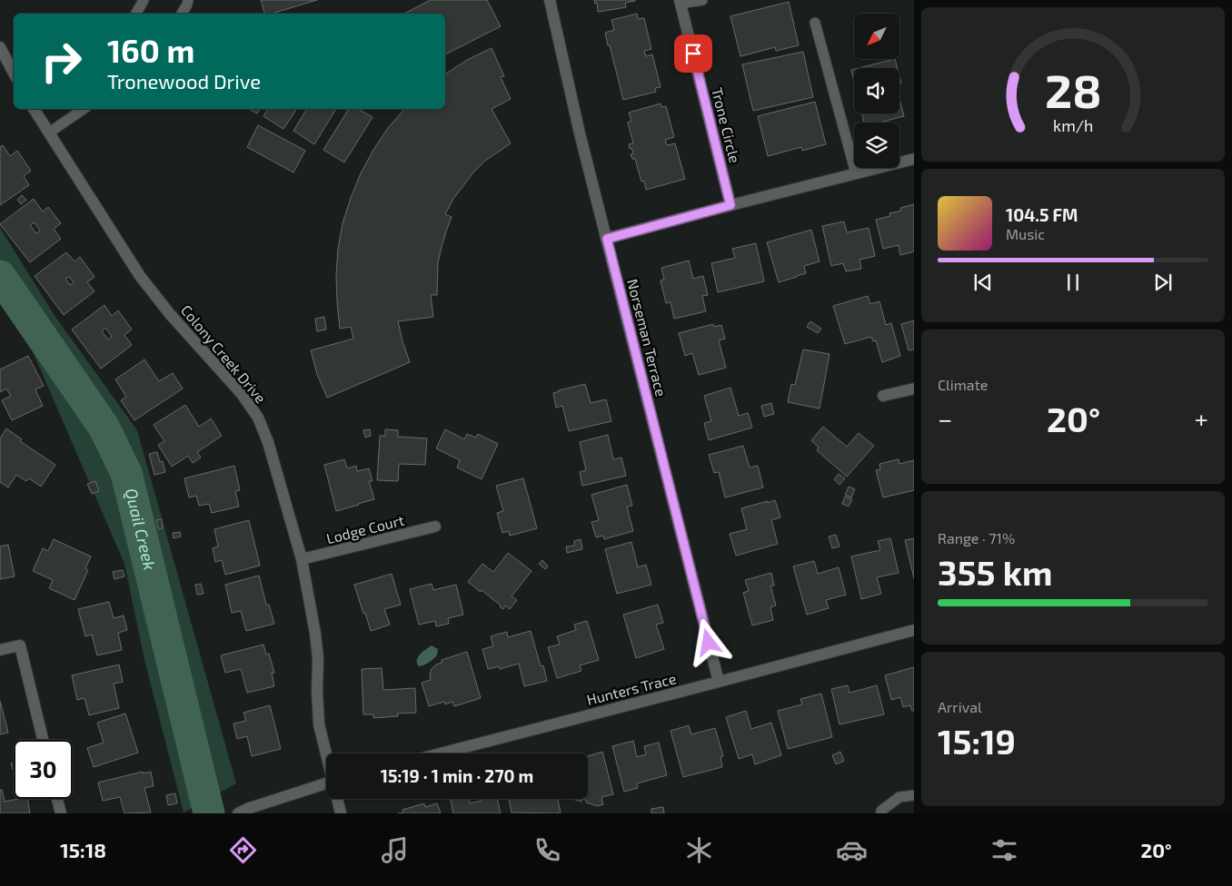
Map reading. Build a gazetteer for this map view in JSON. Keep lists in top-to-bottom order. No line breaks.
{"streets":{"street":["Trone Circle","Norseman Terrace","Colony Creek Drive","Lodge Court","Hunters Trace"]},"crossings":[["Norseman Terrace","Hunters Trace"],["Colony Creek Drive","Lodge Court"]],"water":["Quail Creek"],"north":"bottom left","page":{"turn":["160 m","Tronewood Drive"],"song":["104.5 FM","Music"],"tile":["Climate",["Range · 71%","355 km"],["Arrival","15:19"]],"heat":["−","20°","+"],"limit":"30","trip":"15:19 · 1 min · 270 m","tabs":["15:18","20°"],"gauge":["28","km/h"]}}
